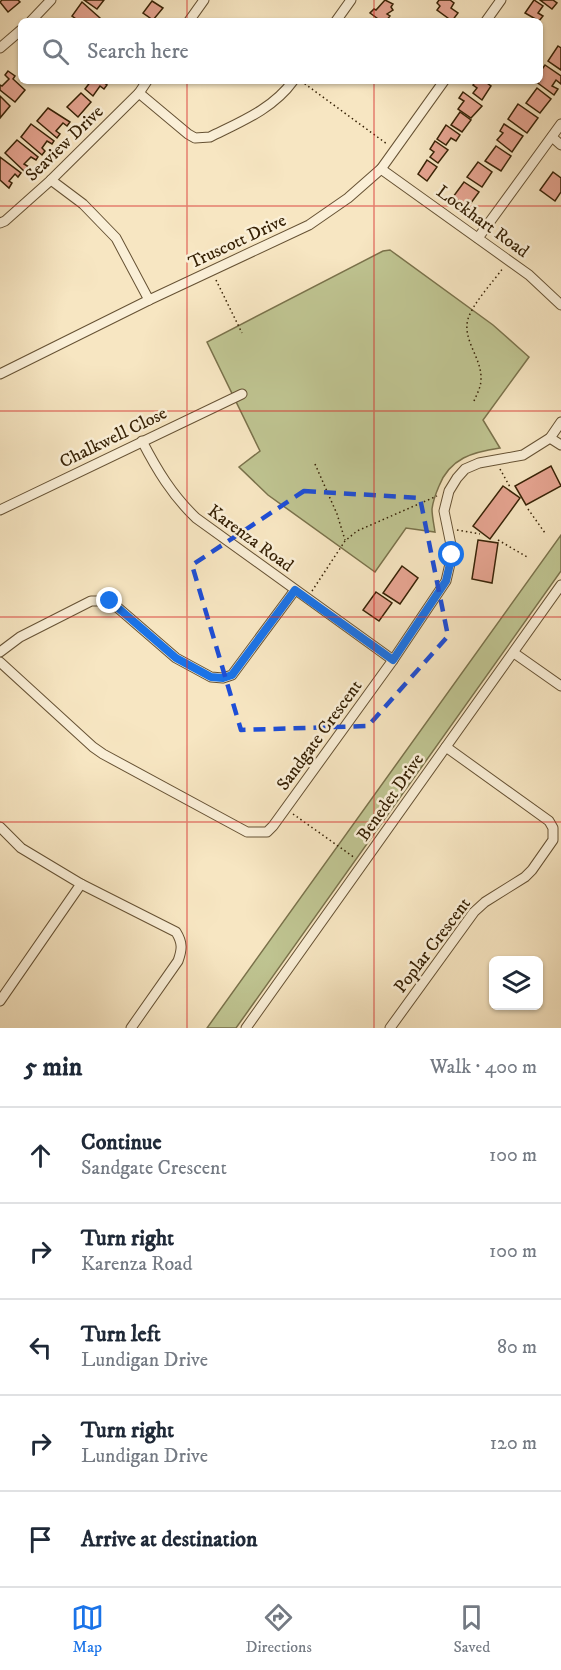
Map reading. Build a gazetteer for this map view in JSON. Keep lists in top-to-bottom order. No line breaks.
{"streets":{"street":["Seaview Drive","Lockhart Road","Truscott Drive","Chalkwell Close","Karenza Road","Sandgate Crescent","Benedet Drive","Poplar Crescent"]},"crossings":[["Lockhart Road","Truscott Drive"],["Chalkwell Close","Karenza Road"],["Karenza Road","Sandgate Crescent"],["Benedet Drive","Poplar Crescent"]],"page":{"search":"Search here","heading":["5 min","Walk · 400 m"],"list":[["Continue","Sandgate Crescent","100 m"],["Turn right","Karenza Road","100 m"],["Turn left","Lundigan Drive","80 m"],["Turn right","Lundigan Drive","120 m"],"Arrive at destination"],"nav":["Map","Directions","Saved"]}}
